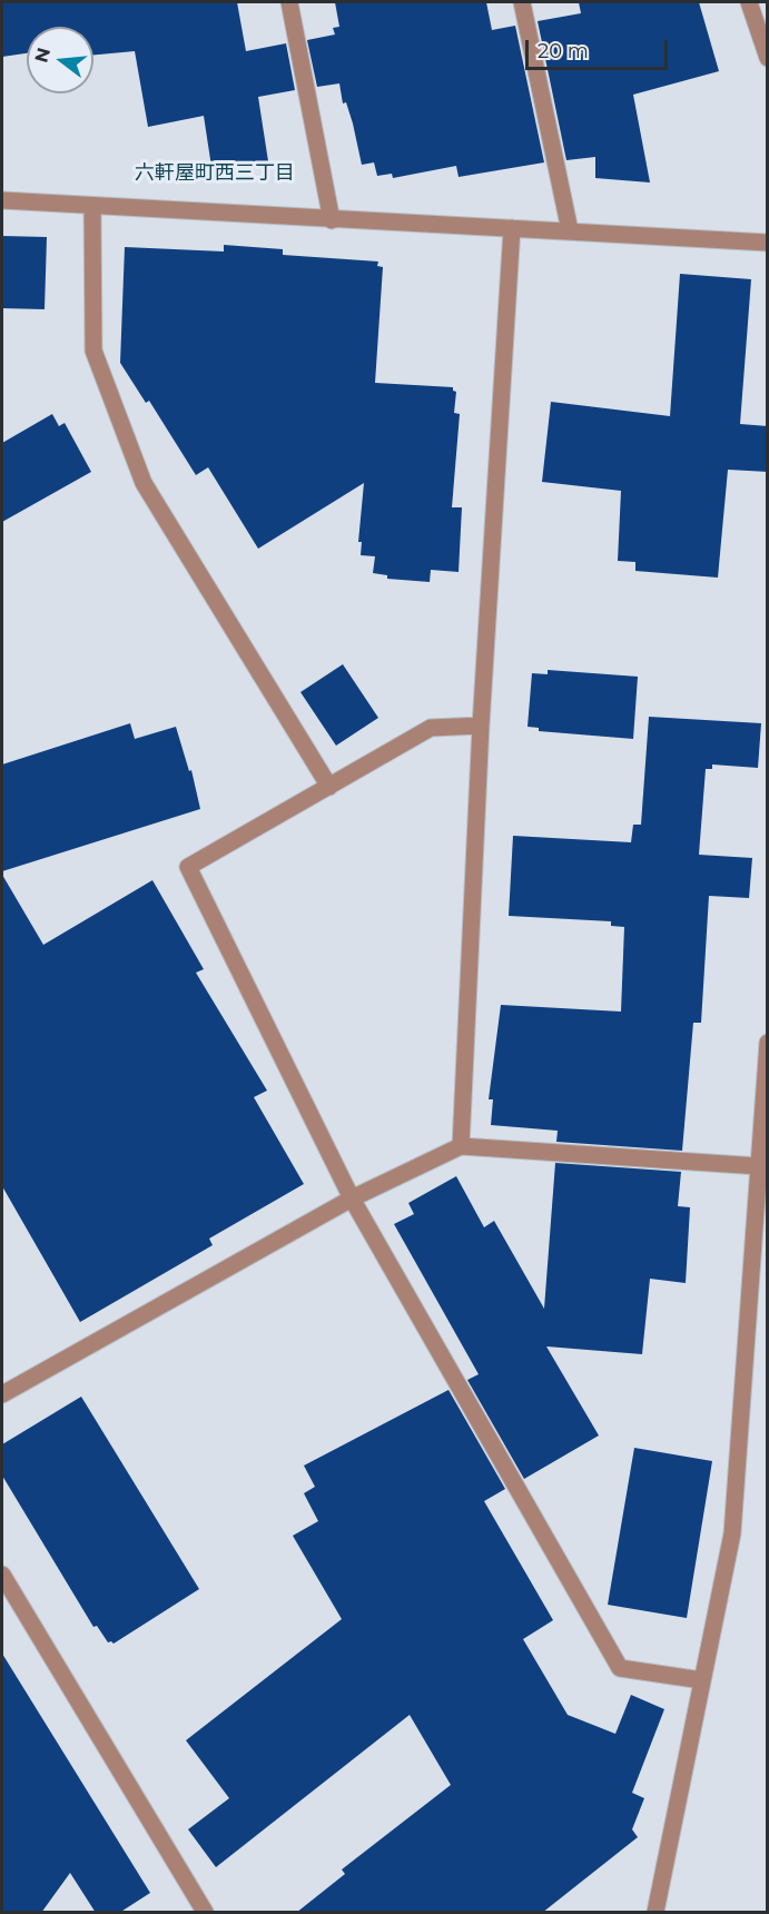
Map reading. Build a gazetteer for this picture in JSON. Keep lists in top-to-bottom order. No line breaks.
{"districts":["六軒屋町西三丁目"],"scale_bar":"20 m","north":"left"}
